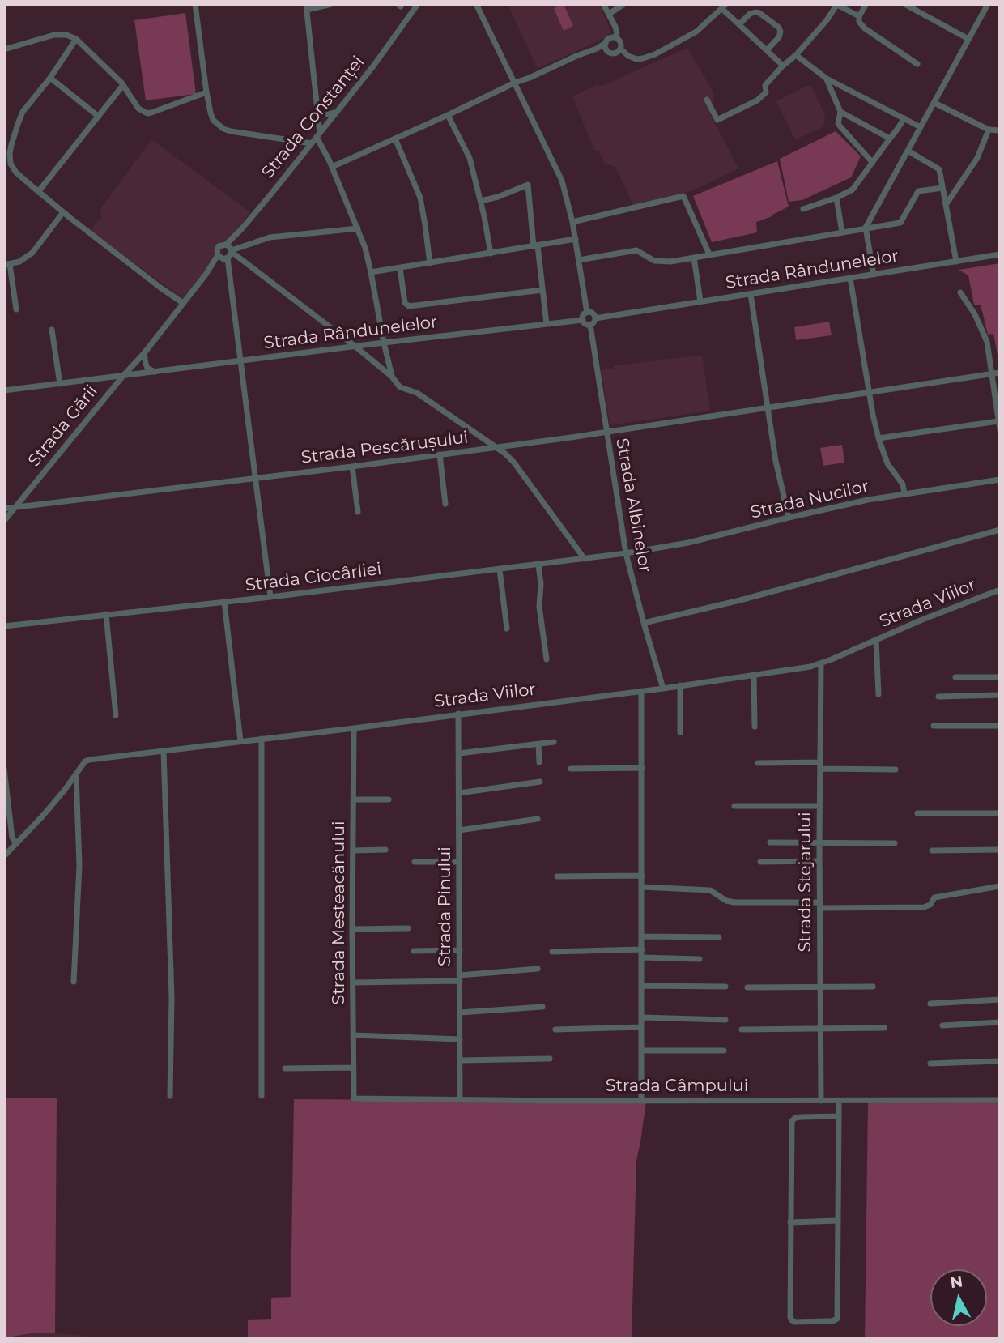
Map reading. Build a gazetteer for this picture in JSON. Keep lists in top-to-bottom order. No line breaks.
{"streets":{"street":["Strada Constanței","Strada Rândunelelor","Strada Gării","Strada Pescărușului","Strada Nucilor","Strada Albinelor","Strada Ciocârliei","Strada Viilor","Strada Stejarului","Strada Pinului","Strada Mesteacănului","Strada Câmpului"]},"crossings":[["Strada Rândunelelor","Strada Gării"],["Strada Rândunelelor","Strada Albinelor"],["Strada Gării","Strada Pescărușului"],["Strada Pescărușului","Strada Albinelor"],["Strada Nucilor","Strada Albinelor"],["Strada Nucilor","Strada Ciocârliei"],["Strada Albinelor","Strada Ciocârliei"],["Strada Albinelor","Strada Viilor"],["Strada Viilor","Strada Stejarului"],["Strada Viilor","Strada Pinului"],["Strada Viilor","Strada Mesteacănului"],["Strada Stejarului","Strada Câmpului"],["Strada Pinului","Strada Câmpului"],["Strada Mesteacănului","Strada Câmpului"]],"north":"top"}
